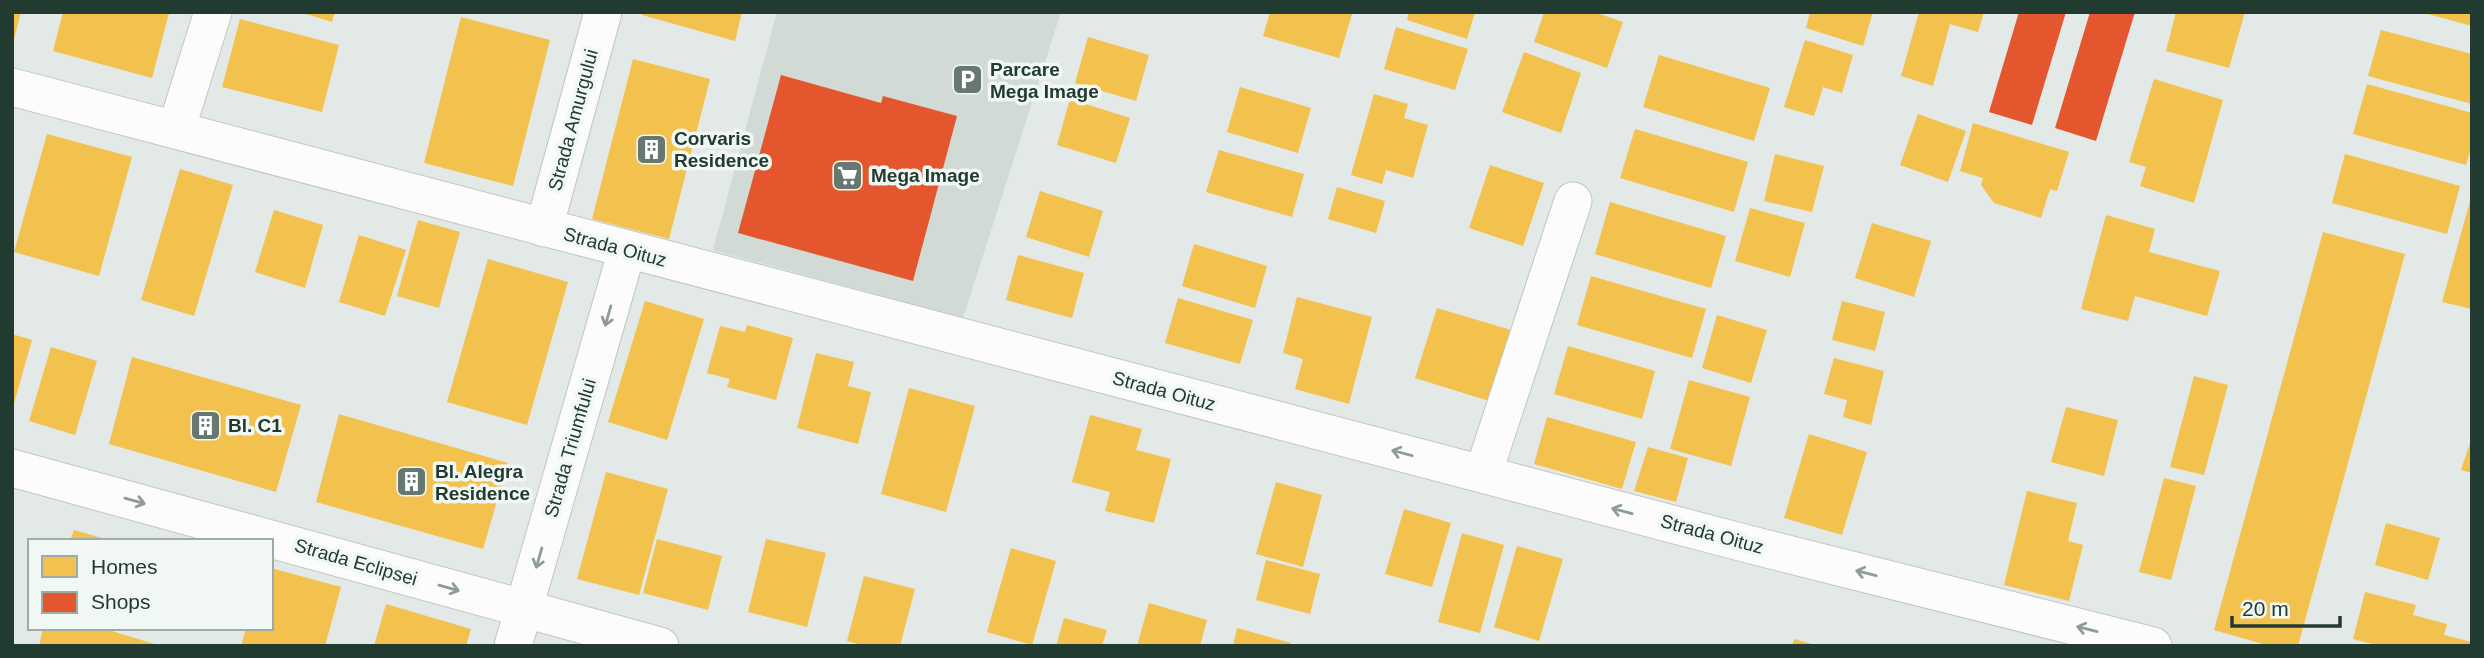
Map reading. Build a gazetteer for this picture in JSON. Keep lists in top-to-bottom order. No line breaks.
{"streets":{"street":["Strada Amurgului","Strada Oituz","Strada Triumfului","Strada Eclipsei"]},"crossings":[["Strada Amurgului","Strada Oituz"],["Strada Oituz","Strada Triumfului"],["Strada Triumfului","Strada Eclipsei"]],"one_way":["Strada Oituz","Strada Triumfului","Strada Eclipsei"],"places":{"parking":["Parcare Mega Image"],"building":["Corvaris Residence","Bl. C1","Bl. Alegra Residence"],"supermarket":["Mega Image"]},"legend":["Homes","Shops"],"scale_bar":"20 m"}
